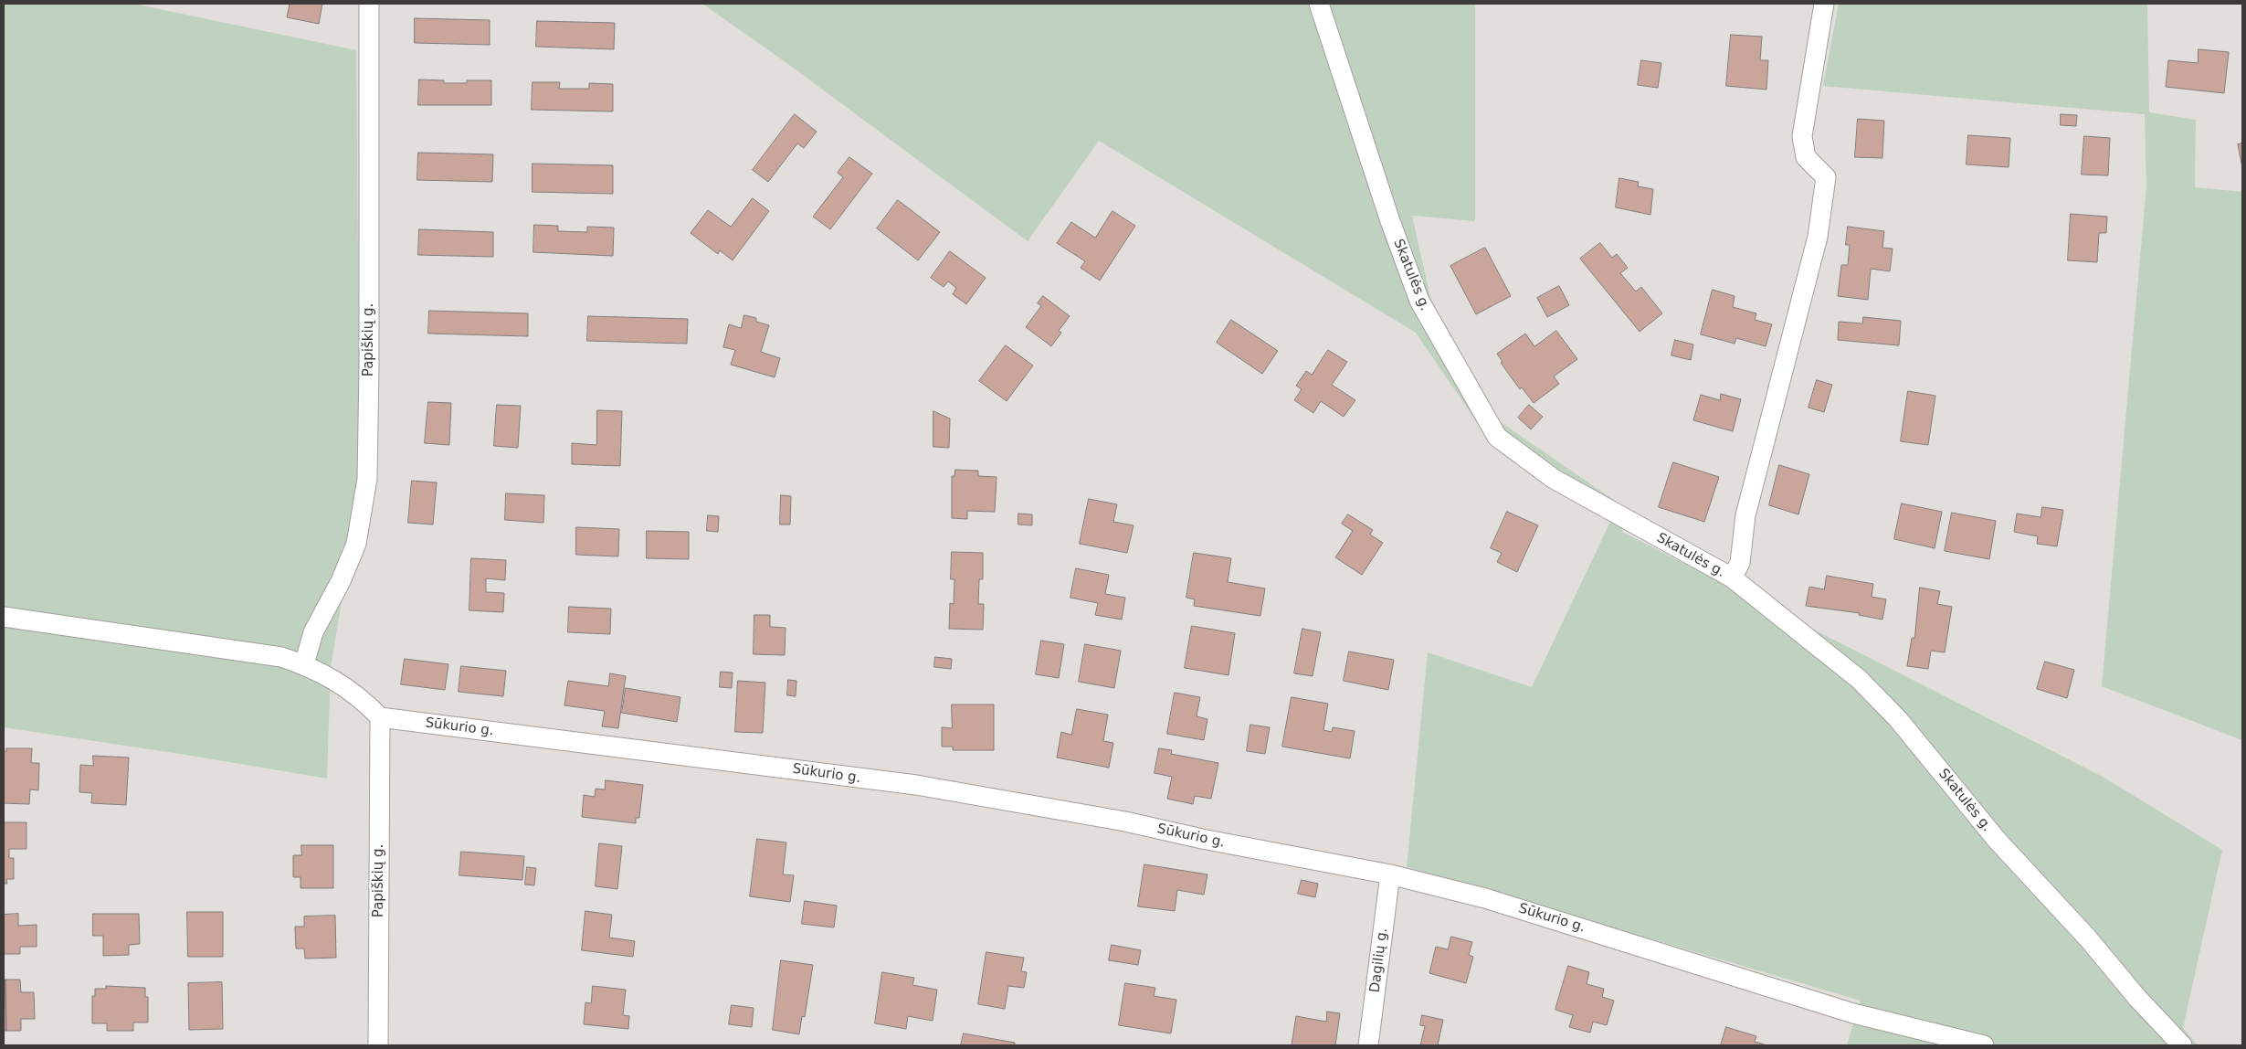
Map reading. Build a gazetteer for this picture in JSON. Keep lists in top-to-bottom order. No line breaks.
{"streets":{"street":["Skatulės g.","Papiškių g.","Sūkurio g.","Dagilių g."]},"crossings":[["Papiškių g.","Sūkurio g."],["Sūkurio g.","Dagilių g."]]}
